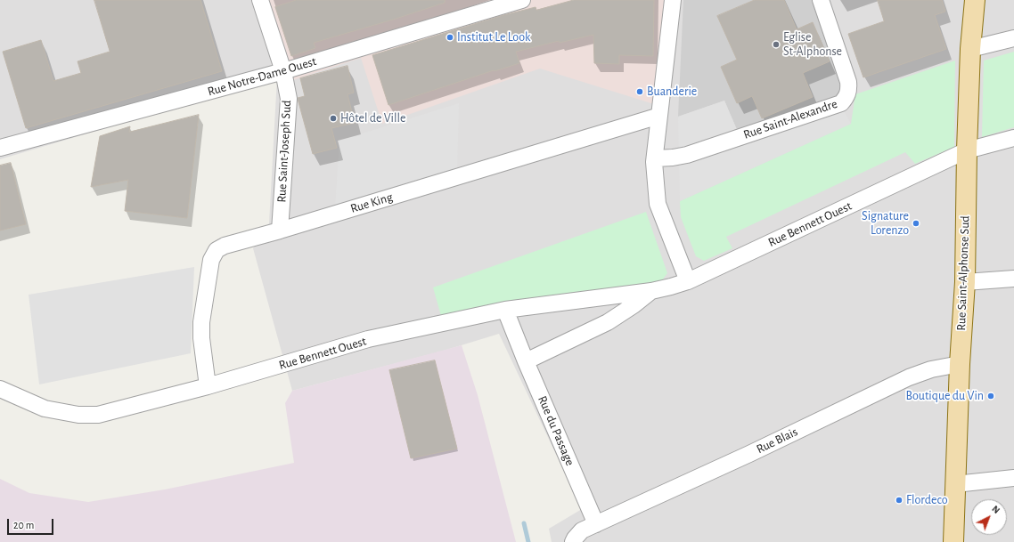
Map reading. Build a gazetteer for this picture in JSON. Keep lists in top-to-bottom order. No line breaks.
{"streets":{"main road":["Rue Saint-Alphonse Sud"],"street":["Rue Notre-Dame Ouest","Rue Saint-Alexandre","Rue Saint-Joseph Sud","Rue King","Rue Bennett Ouest","Rue du Passage","Rue Blais"]},"crossings":[["Rue Notre-Dame Ouest","Rue Saint-Joseph Sud"],["Rue Saint-Joseph Sud","Rue King"],["Rue King","Rue Bennett Ouest"],["Rue Bennett Ouest","Rue Saint-Alphonse Sud"],["Rue Bennett Ouest","Rue du Passage"],["Rue Saint-Alphonse Sud","Rue Blais"],["Rue du Passage","Rue Blais"]],"places":["Institut Le Look","Eglise St-Alphonse","Buanderie","Hôtel de Ville","Signature Lorenzo","Boutique du Vin","Flordeco"],"scale_bar":"20 m","north":"top right"}
